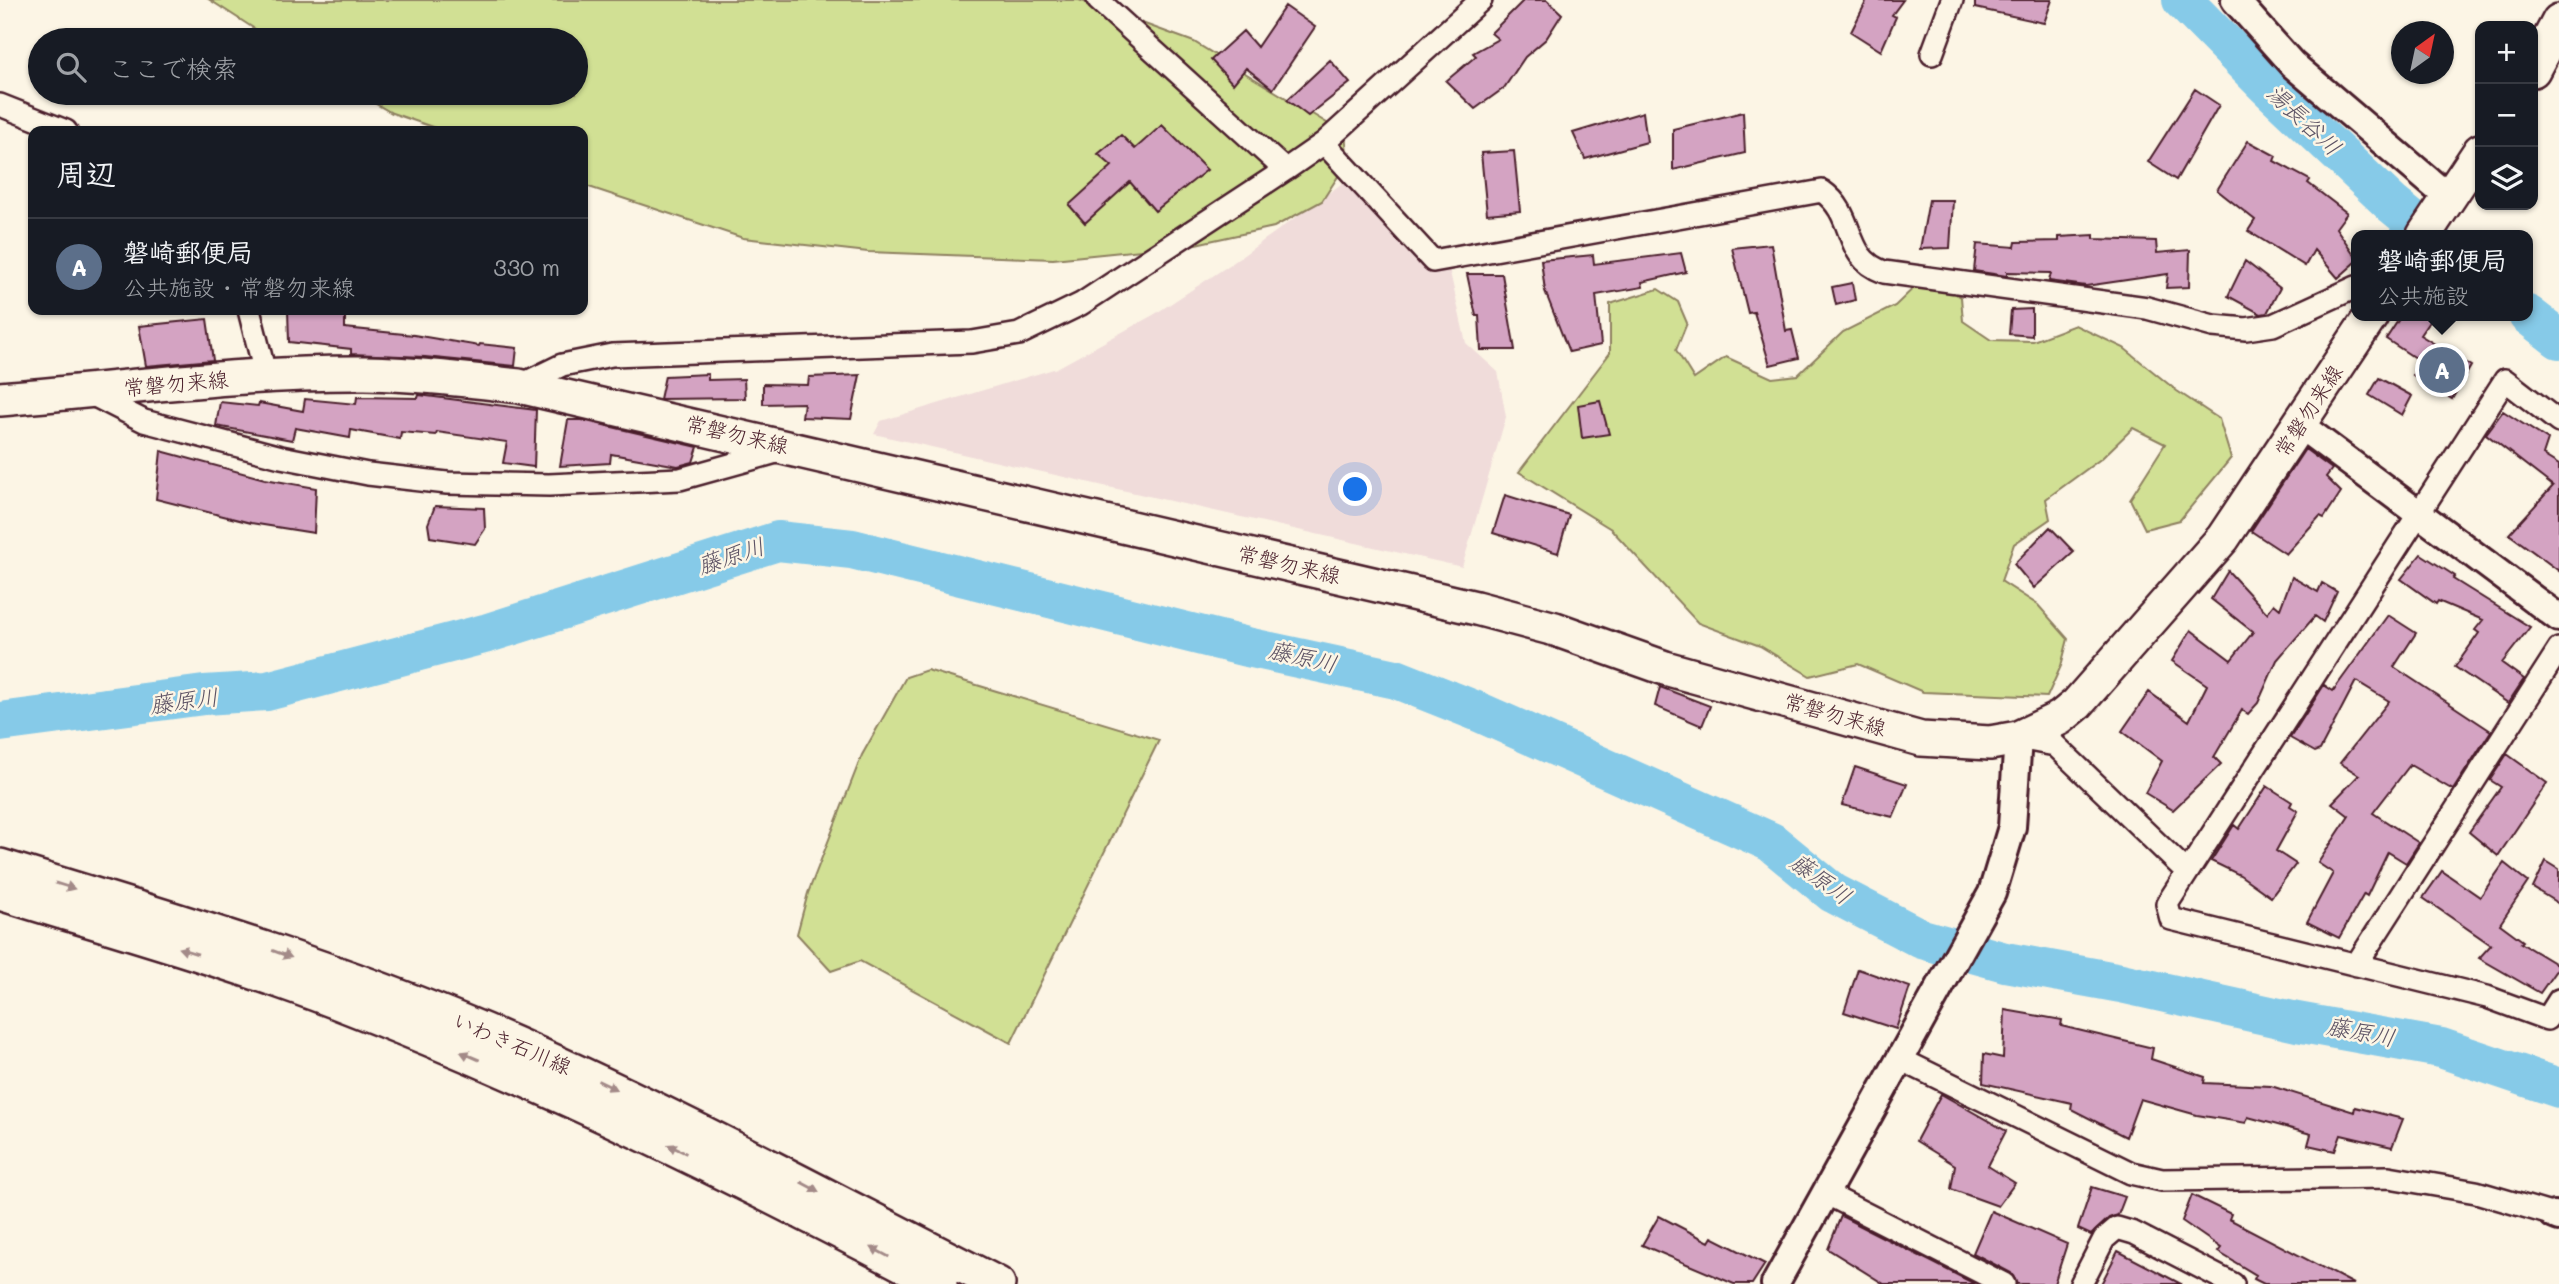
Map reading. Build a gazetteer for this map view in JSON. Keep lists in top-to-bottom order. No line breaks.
{"streets":{"main road":["常磐勿来線","いわき石川線"]},"water":["湯長谷川","藤原川"],"north":"top right","page":{"map_buttons":["+","−"],"search":"ここで検索","heading":"周辺","list":[{"mark":"A","name":"磐崎郵便局","note":"公共施設 · 常磐勿来線","value":"330 m"}],"popup":["磐崎郵便局","公共施設"],"pins":"A"}}
